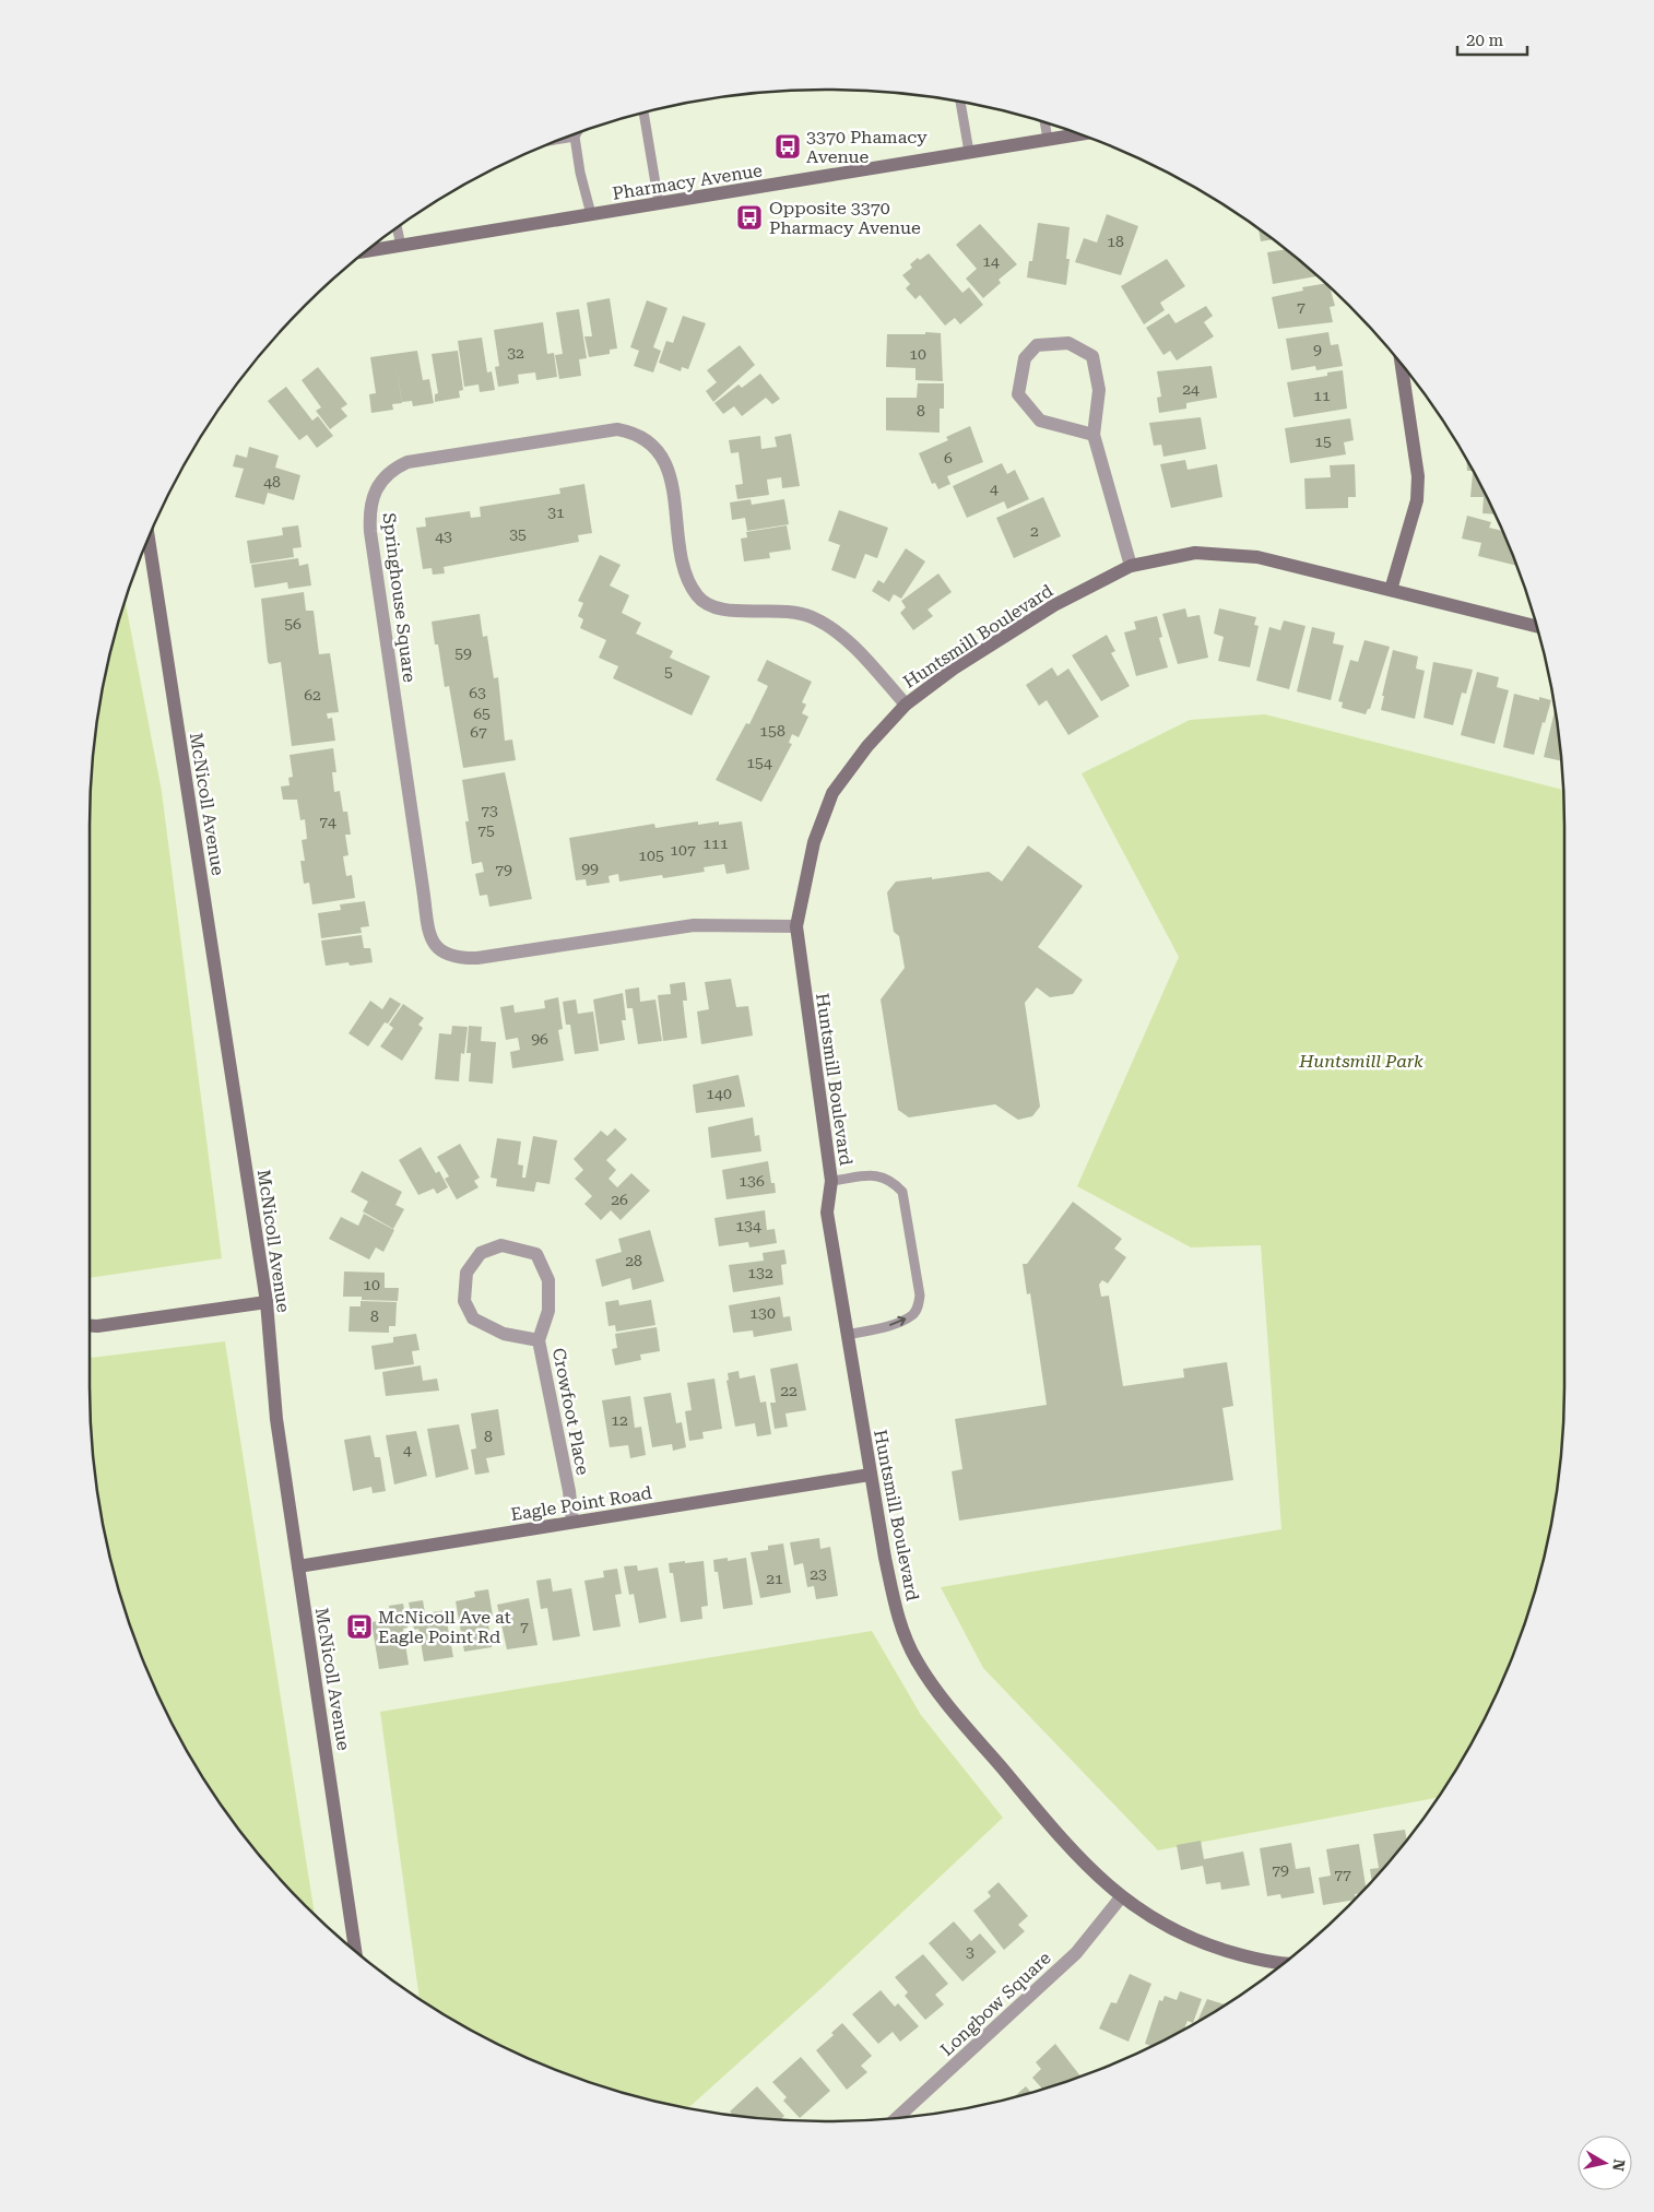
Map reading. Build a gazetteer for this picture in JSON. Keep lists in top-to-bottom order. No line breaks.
{"streets":{"street":["Pharmacy Avenue","Springhouse Square","Huntsmill Boulevard","McNicoll Avenue","Crowfoot Place","Eagle Point Road","Longbow Square"]},"crossings":[["Springhouse Square","Huntsmill Boulevard"],["Huntsmill Boulevard","Eagle Point Road"],["Huntsmill Boulevard","Longbow Square"],["McNicoll Avenue","Eagle Point Road"],["Crowfoot Place","Eagle Point Road"]],"parks":["Huntsmill Park"],"places":{"bus stop":["3370 Phamacy Avenue","Opposite 3370 Pharmacy Avenue","McNicoll Ave at Eagle Point Rd"]},"house_numbers":["18","14","7","9","32","10","24","11","8","15","6","48","4","31","2","35","43","56","59","5","63","62","65","158","67","154","73","74","75","111","107","105","99","79","96","140","136","26","134","28","132","10","130","8","22","12","8","4","23","21","7","79","77","3"],"scale_bar":"20 m","north":"right"}
